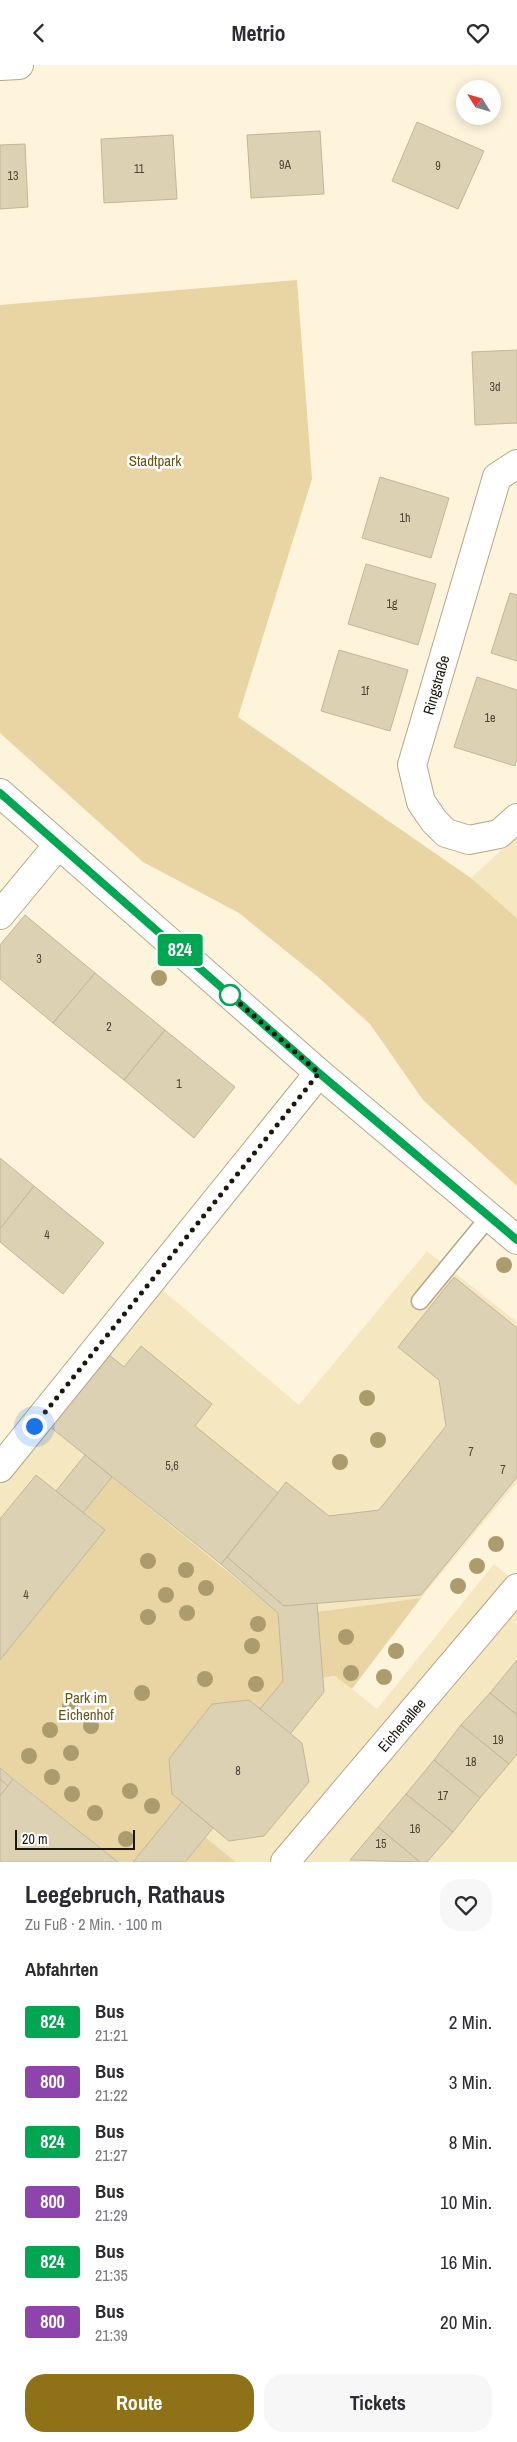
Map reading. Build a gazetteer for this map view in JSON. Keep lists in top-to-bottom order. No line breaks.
{"streets":{"street":["Ringstraße","Eichenallee"]},"parks":["Stadtpark","Park im Eichenhof"],"lines":["bus line 824"],"house_numbers":["9A","9","11","13","3d","1h","1g","1f","1e","3","2","1","4","7","5,6","7","4","19","18","8","17","16","15"],"scale_bar":"20 m","north":"top left","page":{"header":"Metrio","on_map":"824","scale":"20 m","heading":[["Leegebruch, Rathaus","Zu Fuß · 2 Min. · 100 m"],"Abfahrten"],"list":[{"mark":"824","name":"Bus","note":"21:21","value":"2 Min."},{"mark":"800","name":"Bus","note":"21:22","value":"3 Min."},{"mark":"824","name":"Bus","note":"21:27","value":"8 Min."},{"mark":"800","name":"Bus","note":"21:29","value":"10 Min."},{"mark":"824","name":"Bus","note":"21:35","value":"16 Min."},{"mark":"800","name":"Bus","note":"21:39","value":"20 Min."}],"buttons":["Route","Tickets"]}}
